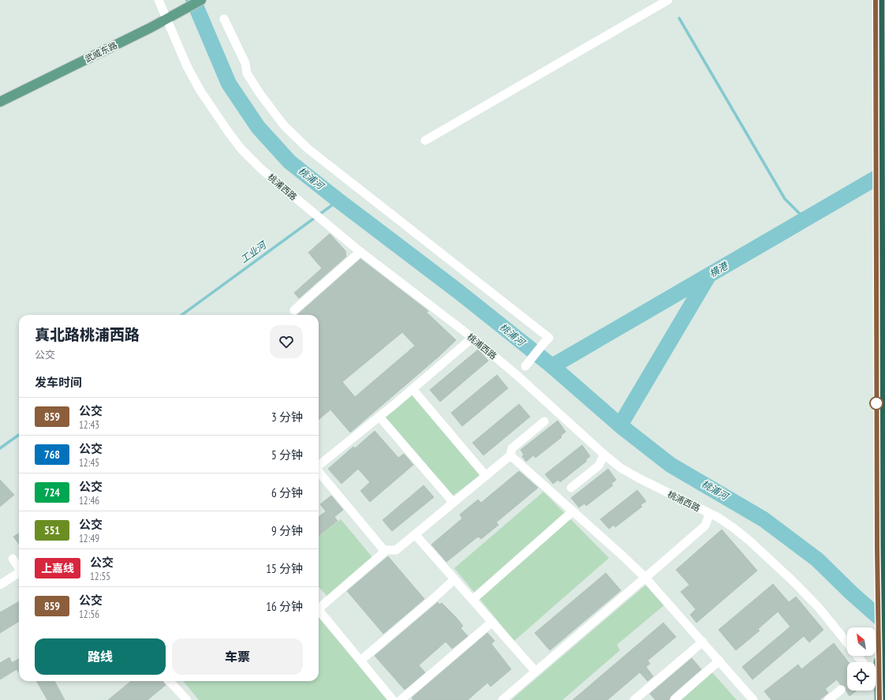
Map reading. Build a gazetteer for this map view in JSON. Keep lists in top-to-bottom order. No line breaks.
{"streets":{"main road":["武威东路"],"street":["桃浦西路"]},"crossings":[["武威东路","桃浦西路"]],"water":["桃浦河","工业河","横港"],"lines":["bus line 859"],"north":"top left","page":{"heading":[["真北路桃浦西路","公交"],"发车时间"],"list":[{"mark":"859","name":"公交","note":"12:43","value":"3 分钟"},{"mark":"768","name":"公交","note":"12:45","value":"5 分钟"},{"mark":"724","name":"公交","note":"12:46","value":"6 分钟"},{"mark":"551","name":"公交","note":"12:49","value":"9 分钟"},{"mark":"上嘉线","name":"公交","note":"12:55","value":"15 分钟"},{"mark":"859","name":"公交","note":"12:56","value":"16 分钟"}],"buttons":["路线","车票"]}}
